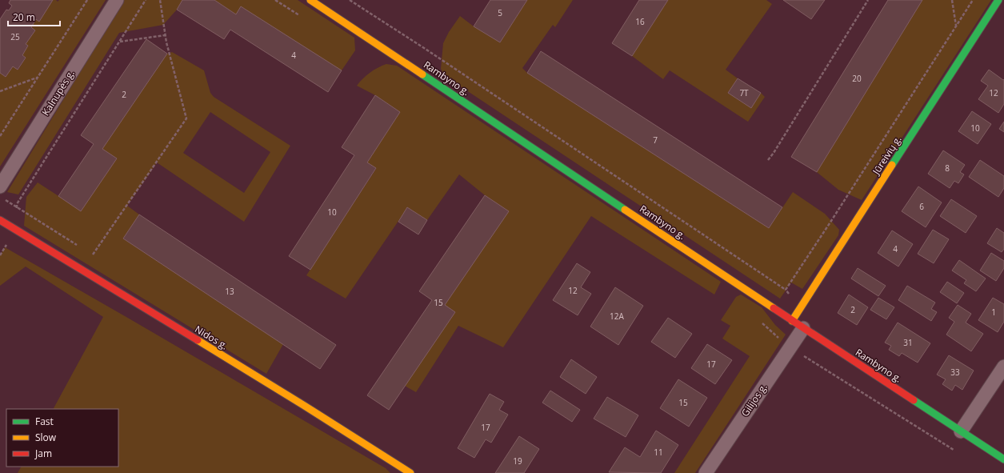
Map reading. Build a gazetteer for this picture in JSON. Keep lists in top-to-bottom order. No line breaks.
{"streets":{"street":["Rambyno g.","Kalnupės g.","Jūreivių g.","Nidos g.","Gilijos g."]},"crossings":[["Rambyno g.","Jūreivių g."],["Rambyno g.","Gilijos g."],["Jūreivių g.","Gilijos g."]],"house_numbers":["5","16","25","4","20","7T","12","2","10","7","8","6","10","4","12","13","15","2","1","12A","31","17","33","15","17","11","19"],"legend":["Fast","Slow","Jam"],"scale_bar":"20 m"}
